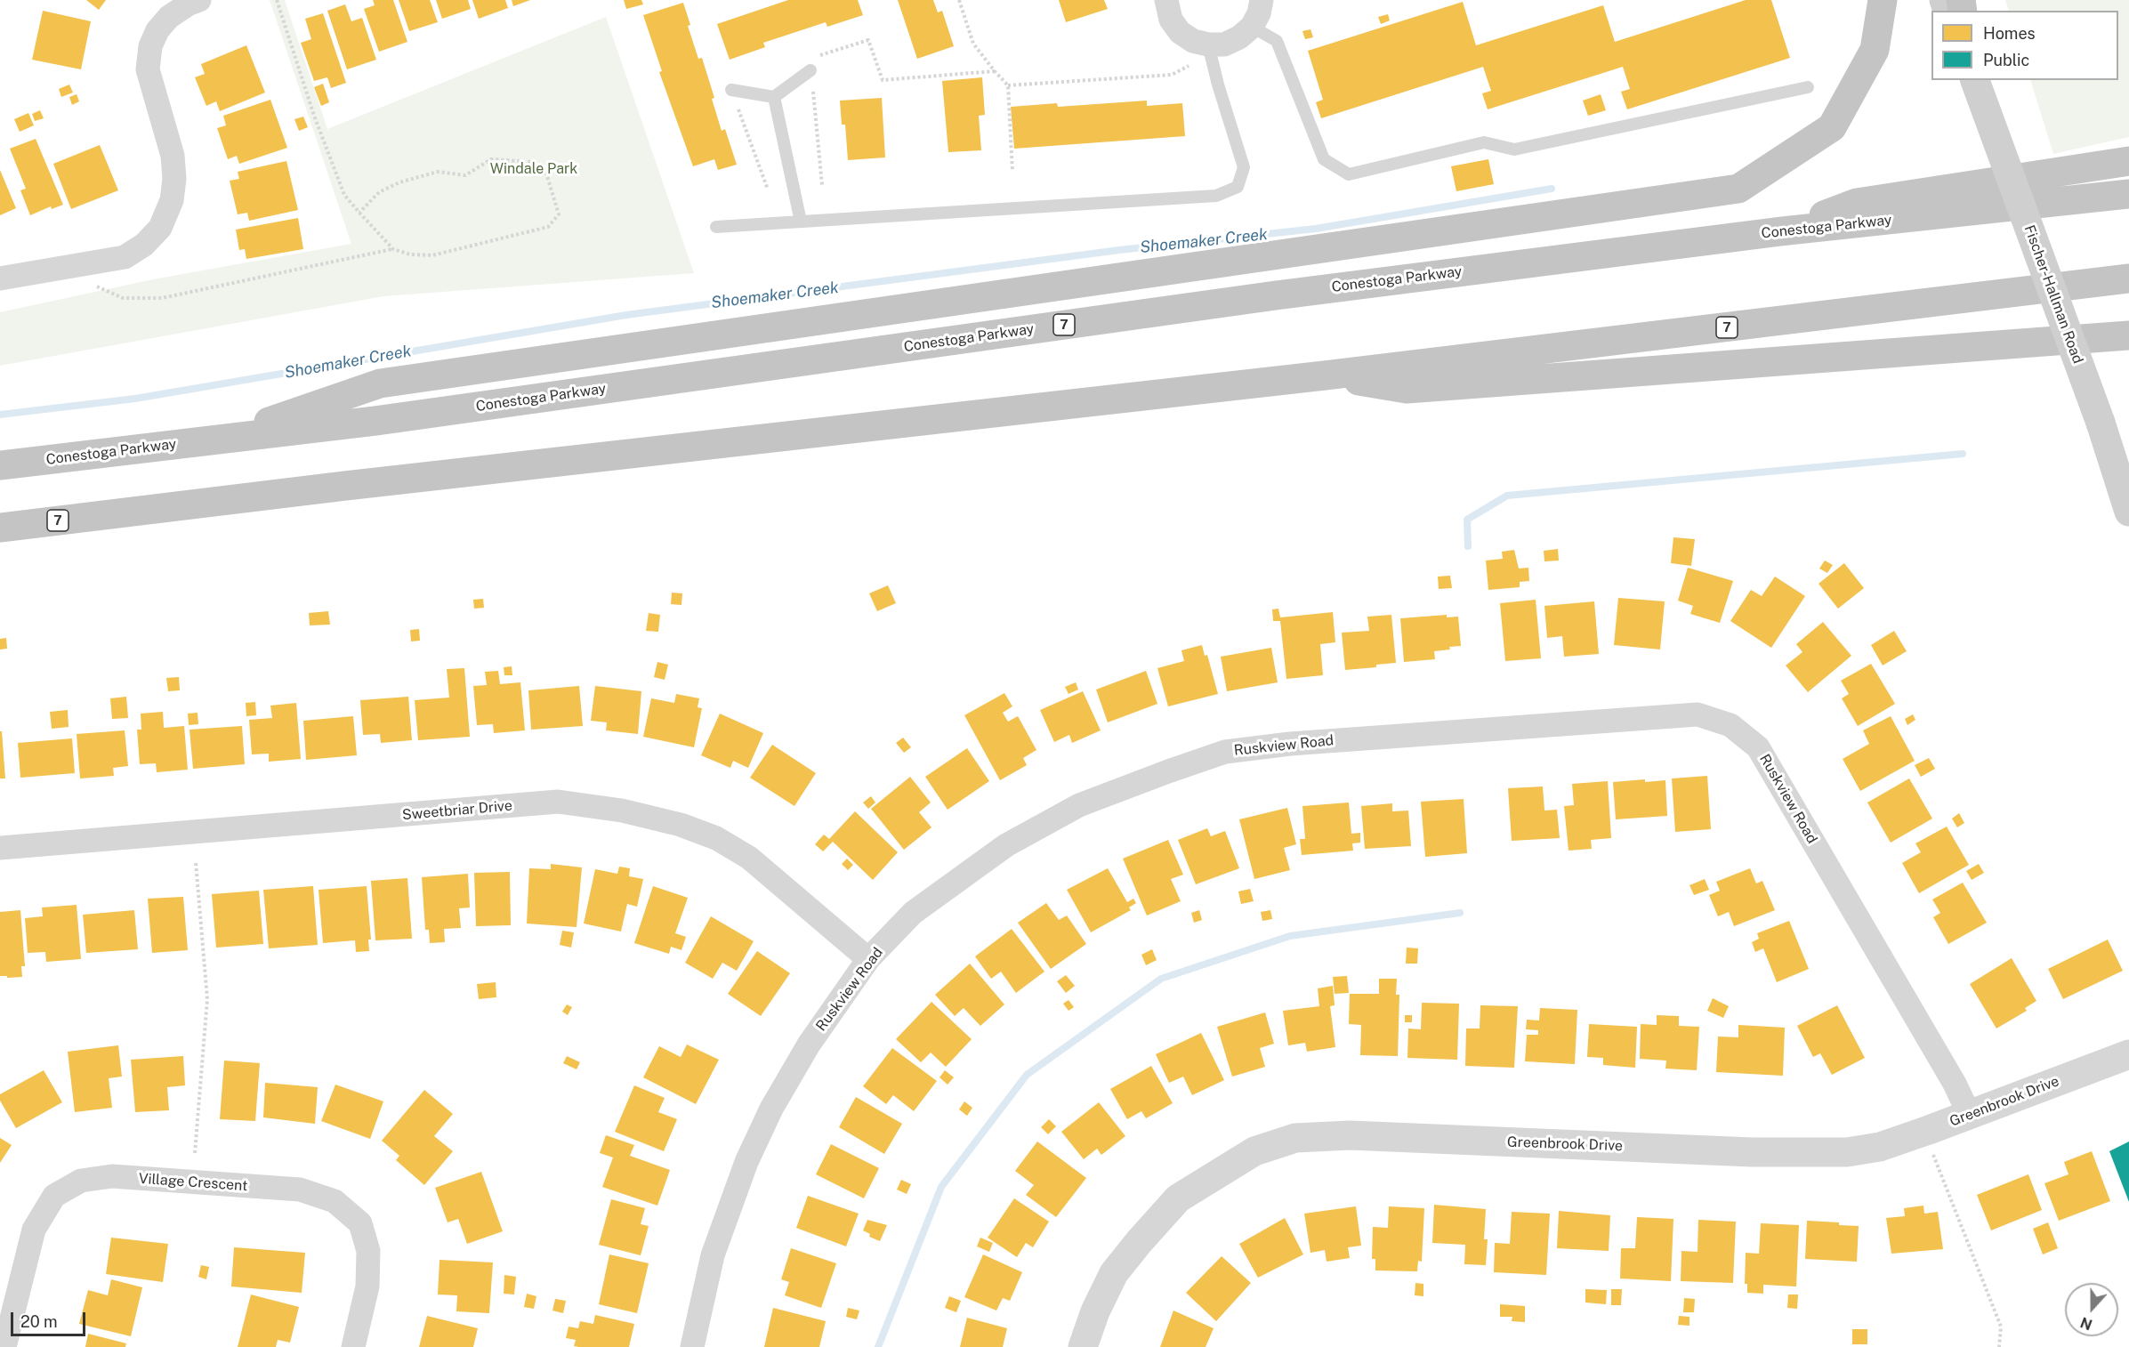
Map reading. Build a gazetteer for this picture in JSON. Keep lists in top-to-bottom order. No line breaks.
{"streets":{"highway":["Conestoga Parkway","7"],"main road":["Fischer-Hallman Road"],"street":["Ruskview Road","Sweetbriar Drive","Greenbrook Drive","Village Crescent"]},"crossings":[["Ruskview Road","Sweetbriar Drive"],["Ruskview Road","Greenbrook Drive"]],"water":["Shoemaker Creek"],"parks":["Windale Park"],"legend":["Homes","Public"],"scale_bar":"20 m","north":"bottom"}
